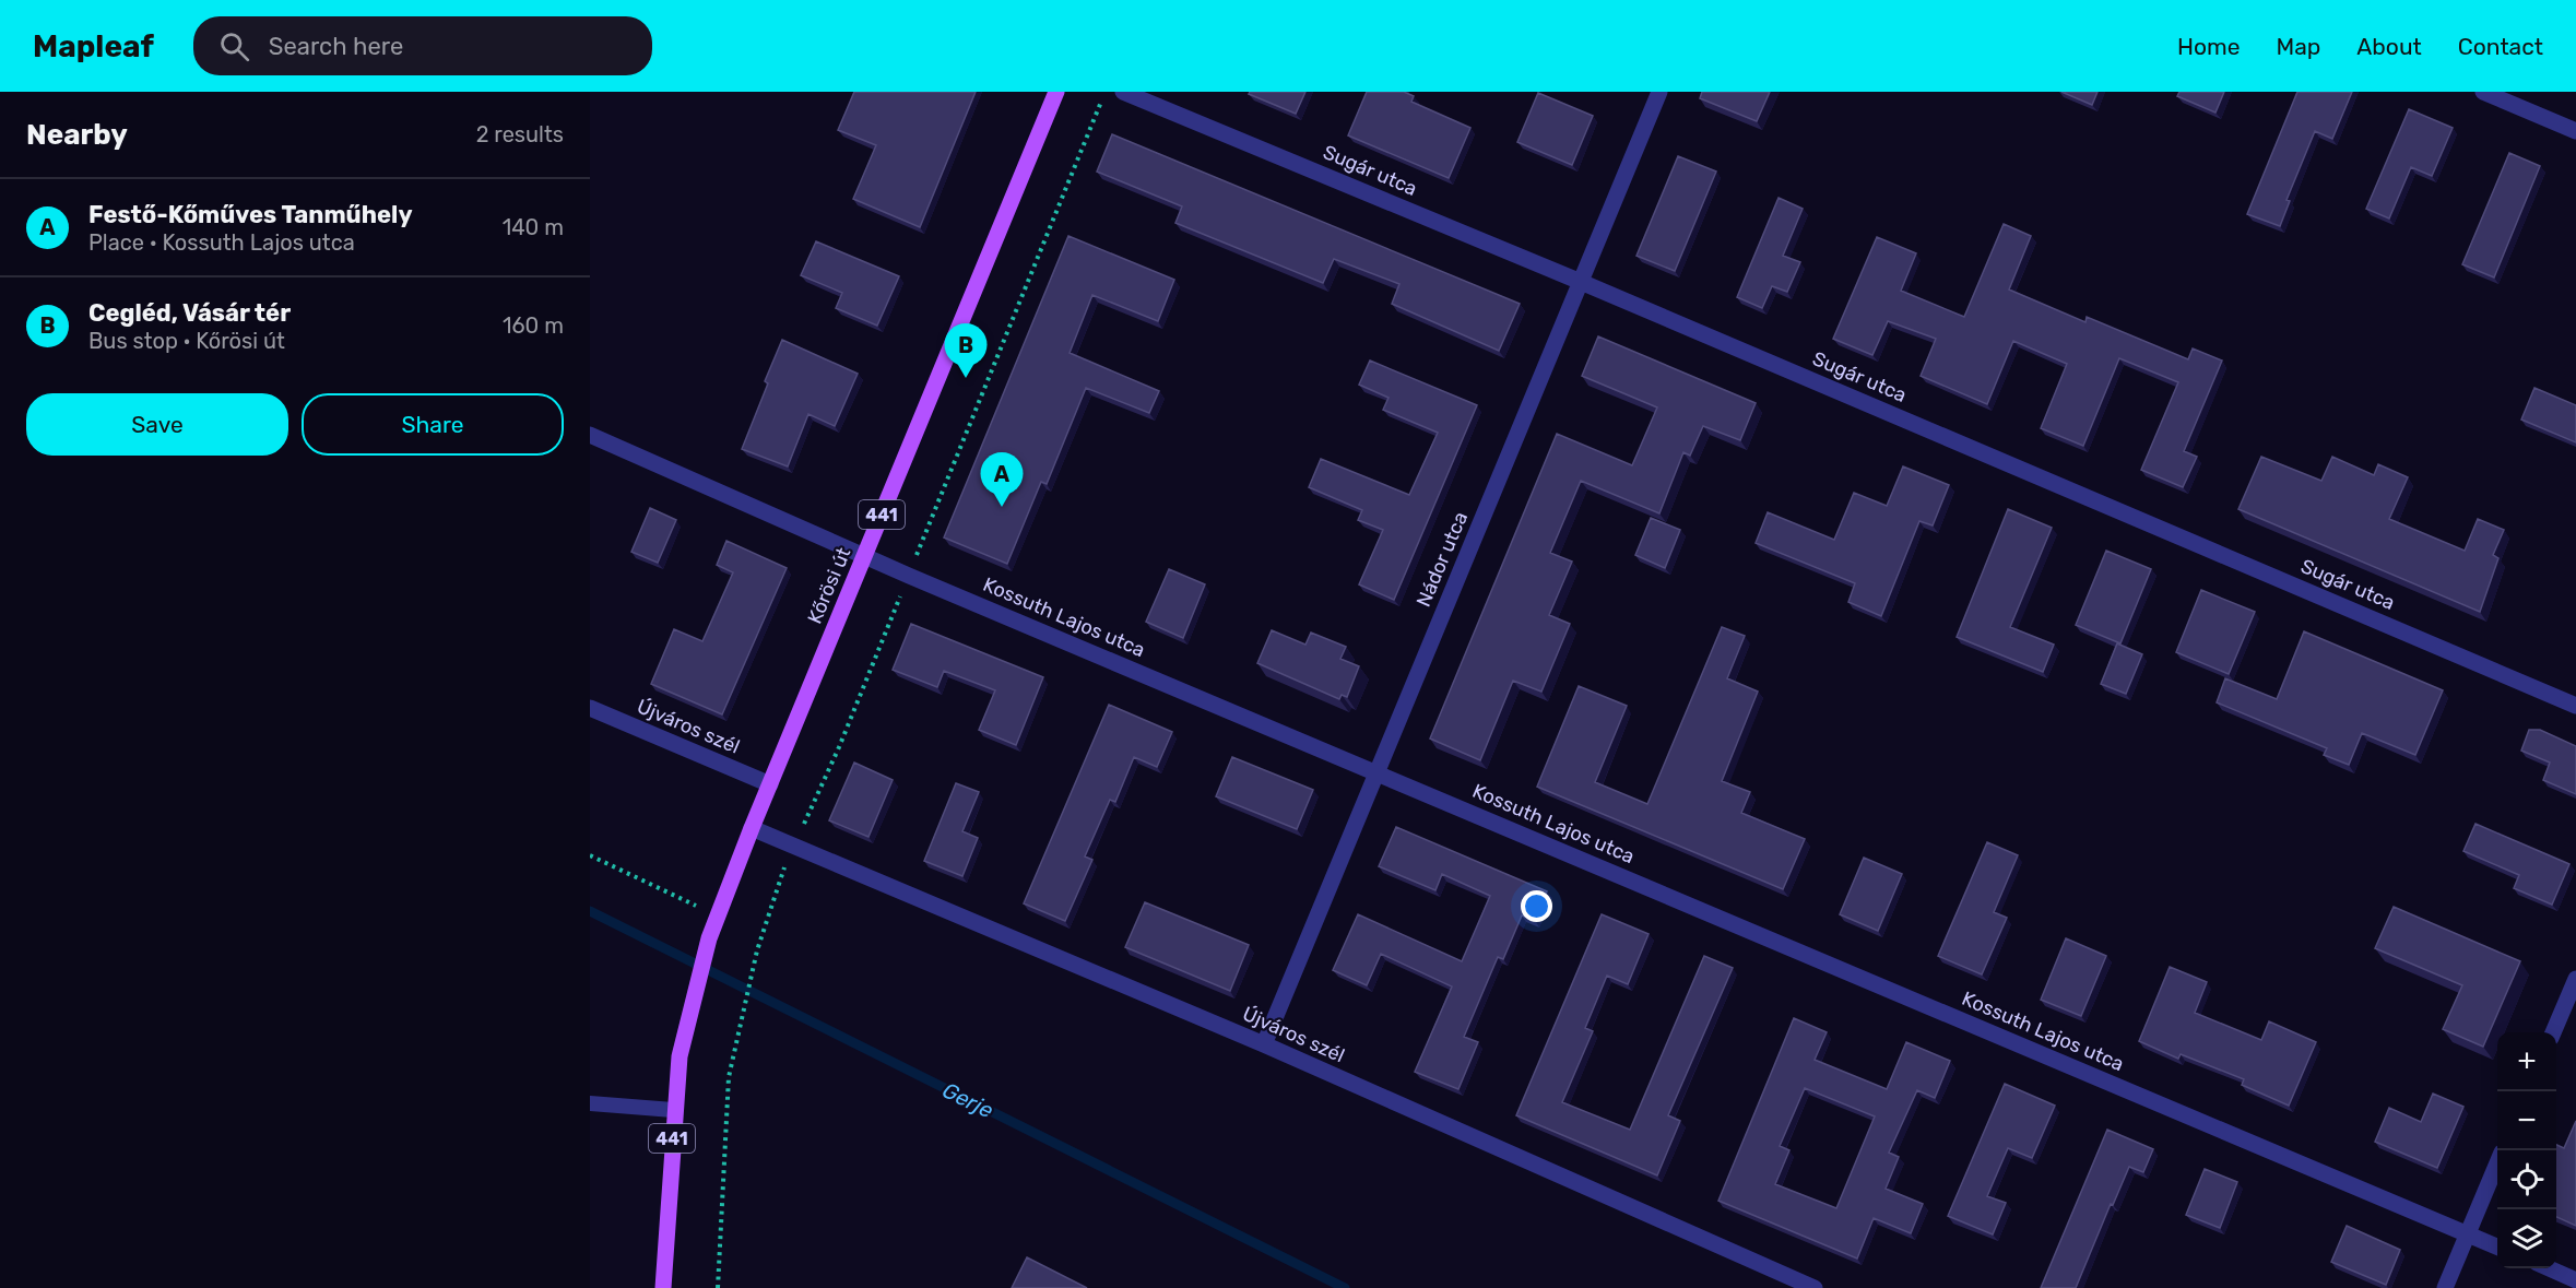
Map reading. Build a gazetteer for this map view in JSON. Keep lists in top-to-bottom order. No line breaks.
{"streets":{"main road":["441","Kőrösi út"],"street":["Sugár utca","Nádor utca","Kossuth Lajos utca","Újváros szél"]},"crossings":[["Sugár utca","Nádor utca"],["441","Kőrösi út"],["Nádor utca","Kossuth Lajos utca"],["Nádor utca","Újváros szél"],["Kőrösi út","Kossuth Lajos utca"],["Kőrösi út","Újváros szél"]],"water":["Gerje"],"page":{"header":"Mapleaf","search":"Search here","nav":["Home","Map","About","Contact"],"heading":["Nearby","2 results"],"list":[{"mark":"A","name":"Festő-Kőműves Tanműhely","note":"Place · Kossuth Lajos utca","value":"140 m"},{"mark":"B","name":"Cegléd, Vásár tér","note":"Bus stop · Kőrösi út","value":"160 m"}],"pins":["B","A"],"buttons":["Save","Share"],"map_buttons":["+","−"]}}
